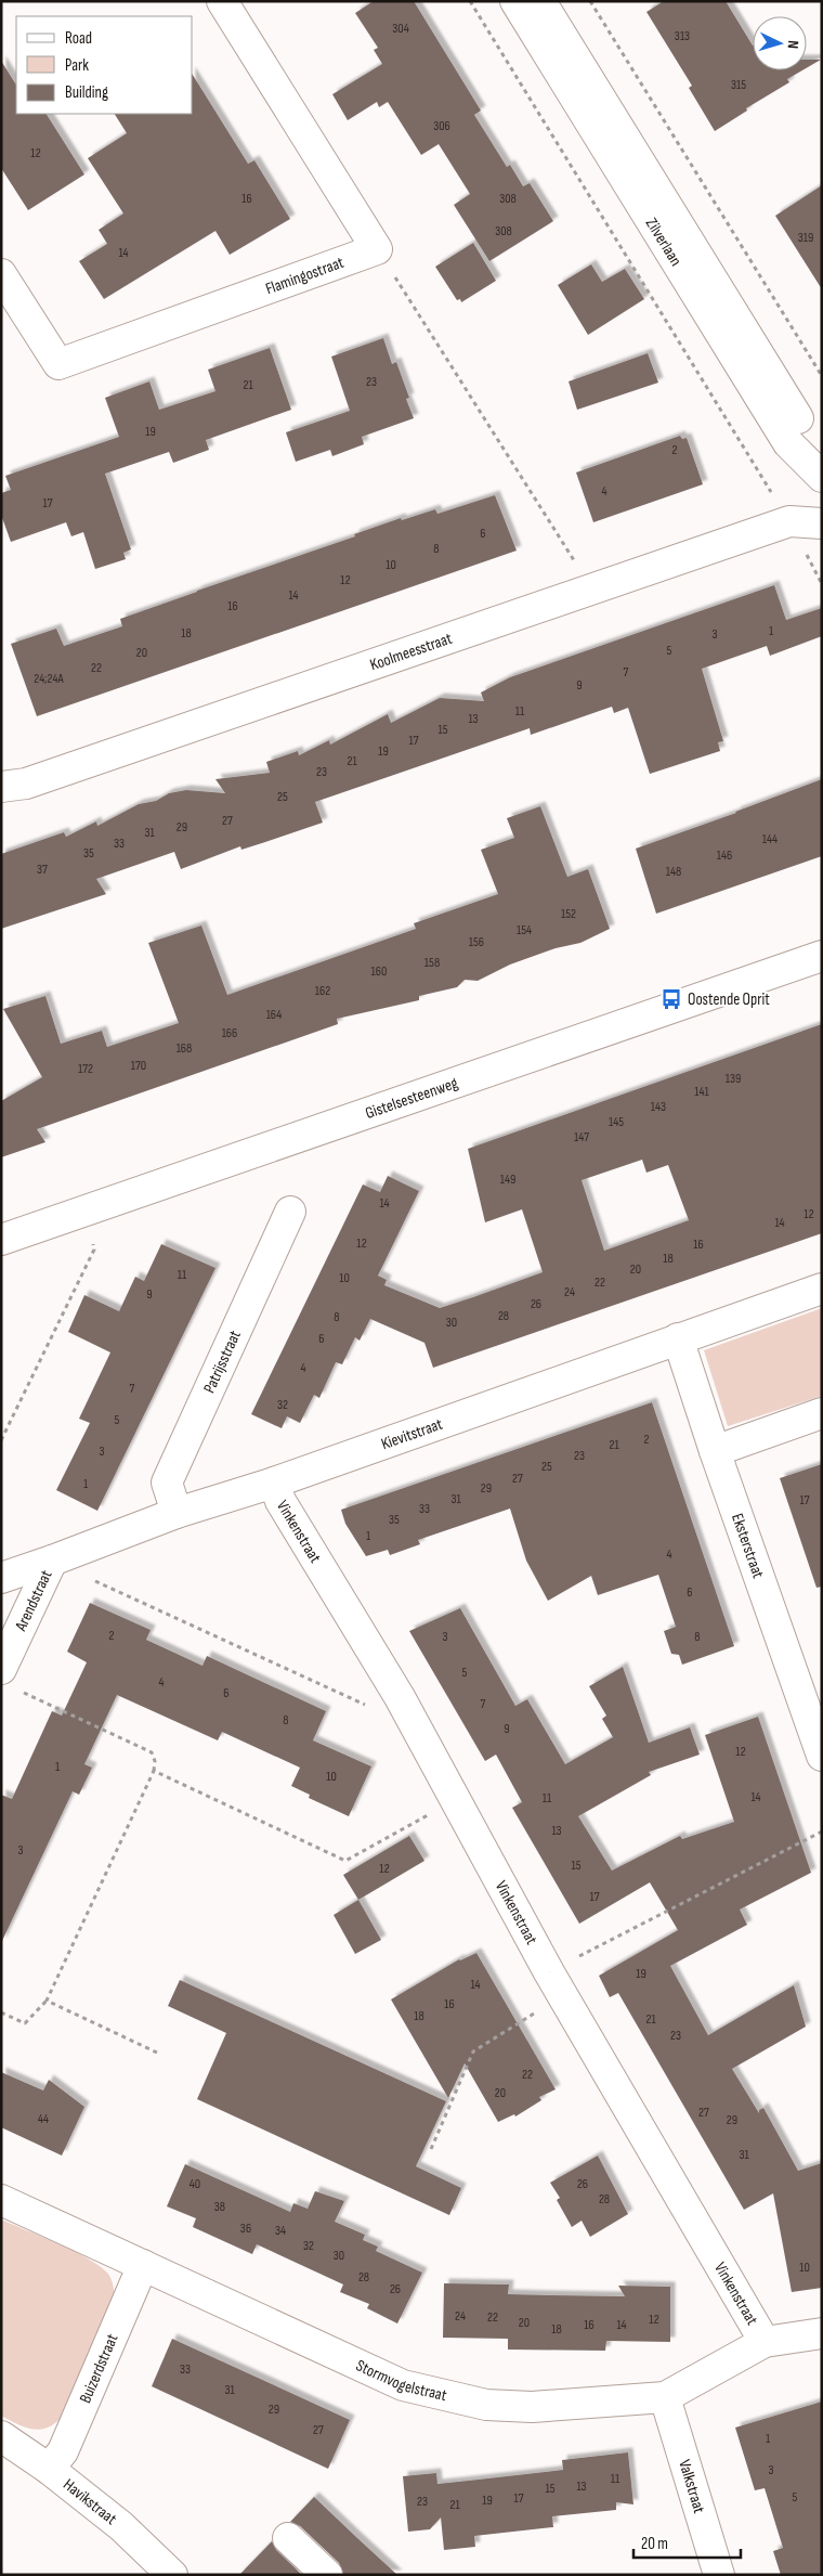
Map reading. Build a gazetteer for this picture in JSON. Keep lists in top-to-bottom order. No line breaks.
{"streets":{"street":["Zilverlaan","Flamingostraat","Koolmeesstraat","Gistelsesteenweg","Patrijsstraat","Kievitstraat","Vinkenstraat","Eksterstraat","Arendstraat","Buizerdstraat","Stormvogelstraat","Valkstraat","Havikstraat"]},"crossings":[["Patrijsstraat","Kievitstraat"],["Kievitstraat","Vinkenstraat"],["Kievitstraat","Eksterstraat"],["Kievitstraat","Arendstraat"],["Vinkenstraat","Stormvogelstraat"],["Buizerdstraat","Stormvogelstraat"],["Buizerdstraat","Havikstraat"],["Stormvogelstraat","Valkstraat"]],"places":{"bus stop":["Oostende Oprit"]},"house_numbers":["304","313","315","306","12","16","308","308","319","14","23","21","19","2","4","17","6","8","10","12","14","16","1","18","3","5","20","22","7","24;24A","9","11","13","15","17","19","21","23","25","27","29","31","144","33","35","146","37","148","152","154","156","158","160","162","164","166","168","170","172","139","141","143","145","147","149","14","12","14","12","16","18","20","11","10","22","24","9","26","28","8","30","6","4","7","32","5","2","21","3","23","25","27","1","29","31","17","33","35","1","4","6","2","3","8","5","4","6","7","8","9","12","1","10","14","11","13","3","15","12","17","19","14","16","18","21","23","22","20","27","44","29","31","40","26","28","38","36","34","32","30","10","28","26","24","22","12","20","16","14","18","33","31","29","27","1","3","11","13","15","5","17","19","23","21"],"legend":["Road","Park","Building"],"scale_bar":"20 m","north":"right"}
